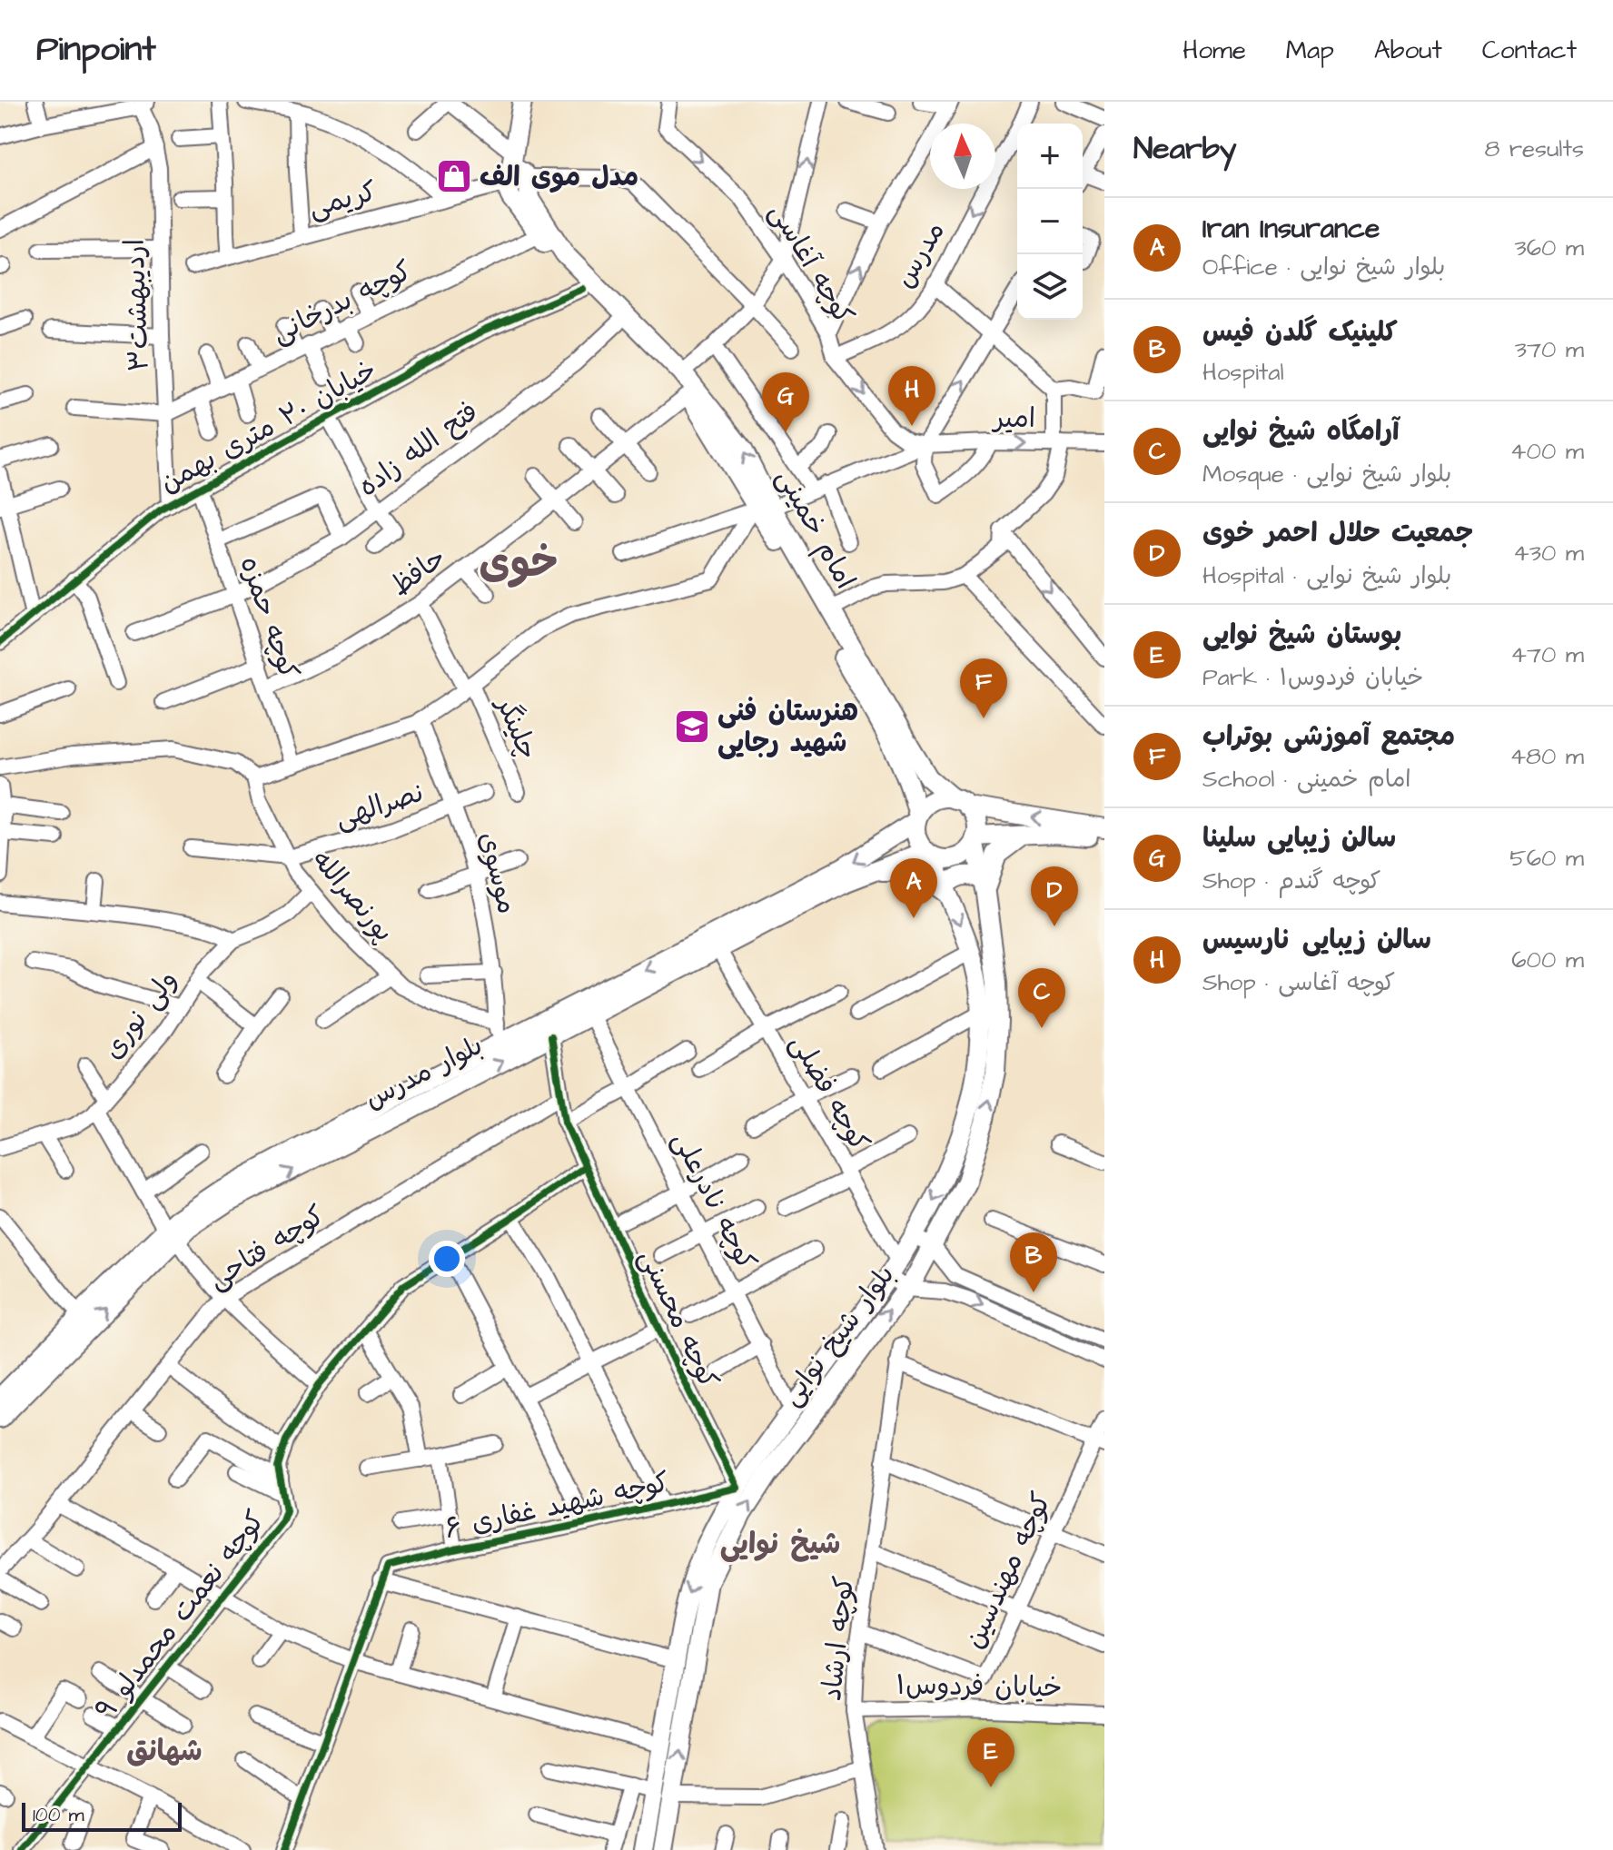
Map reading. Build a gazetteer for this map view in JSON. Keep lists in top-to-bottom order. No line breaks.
{"streets":{"main road":["امام خمینی","بلوار مدرس","بلوار شیخ نوایی"],"street":["کریمی","مدرس","کوچه آغاسی","کوچه بدرخانی","اردیبهشت۳","امیر","خیابان ۲۰ متری بهمن","فتح الله زاده","حافظ","کوچه حمزه","چلینگر","نصرالهی","موسوی","پورنصرالله","ولی نوری","کوچه فضلی","کوچه نادرعلی","کوچه فتاحی","کوچه محسنی","کوچه شهید غفاری ۶","کوچه مهندسین","کوچه نعمت محمدلو ۹","کوچه ارشاد","خیابان فردوس۱"]},"crossings":[["مدرس","کوچه آغاسی"],["کوچه آغاسی","امیر"],["کوچه بدرخانی","اردیبهشت۳"],["کوچه بدرخانی","امام خمینی"],["اردیبهشت۳","خیابان ۲۰ متری بهمن"],["خیابان ۲۰ متری بهمن","امام خمینی"],["خیابان ۲۰ متری بهمن","کوچه حمزه"],["فتح الله زاده","امام خمینی"],["فتح الله زاده","کوچه حمزه"],["امام خمینی","حافظ"],["امام خمینی","بلوار مدرس"],["امام خمینی","بلوار شیخ نوایی"],["حافظ","کوچه حمزه"],["حافظ","چلینگر"],["نصرالهی","موسوی"],["نصرالهی","پورنصرالله"],["موسوی","پورنصرالله"],["موسوی","بلوار مدرس"],["پورنصرالله","ولی نوری"],["بلوار مدرس","کوچه فضلی"],["بلوار مدرس","کوچه نادرعلی"],["بلوار مدرس","کوچه محسنی"],["بلوار مدرس","بلوار شیخ نوایی"],["کوچه فضلی","بلوار شیخ نوایی"],["کوچه نادرعلی","بلوار شیخ نوایی"],["کوچه فتاحی","کوچه محسنی"],["کوچه محسنی","بلوار شیخ نوایی"],["کوچه محسنی","کوچه شهید غفاری ۶"],["کوچه محسنی","کوچه نعمت محمدلو ۹"],["بلوار شیخ نوایی","کوچه شهید غفاری ۶"],["کوچه مهندسین","کوچه ارشاد"],["کوچه ارشاد","خیابان فردوس۱"]],"one_way":["امیر"],"districts":["خوی","شیخ نوایی","شهانق"],"places":{"shop":["مدل موی الف"],"school or university":["هنرستان فنی شهید رجایی"]},"scale_bar":"100 m","north":"top","page":{"header":"Pinpoint","nav":["Home","Map","About","Contact"],"heading":["Nearby","8 results"],"map_buttons":["+","−"],"list":[{"mark":"A","name":"Iran Insurance","note":"Office · بلوار شیخ نوایی","value":"360 m"},{"mark":"B","name":"کلینیک گلدن فیس","note":"Hospital","value":"370 m"},{"mark":"C","name":"آرامگاه شیخ نوایی","note":"Mosque · بلوار شیخ نوایی","value":"400 m"},{"mark":"D","name":"جمعیت حلال احمر خوی","note":"Hospital · بلوار شیخ نوایی","value":"430 m"},{"mark":"E","name":"بوستان شیخ نوایی","note":"Park · خیابان فردوس۱","value":"470 m"},{"mark":"F","name":"مجتمع آموزشی بوتراب","note":"School · امام خمینی","value":"480 m"},{"mark":"G","name":"سالن زیبایی سلینا","note":"Shop · کوچه گندم","value":"560 m"},{"mark":"H","name":"سالن زیبایی نارسیس","note":"Shop · کوچه آغاسی","value":"600 m"}],"pins":["H","G","F","A","D","C","B","E"],"scale":"100 m"}}
